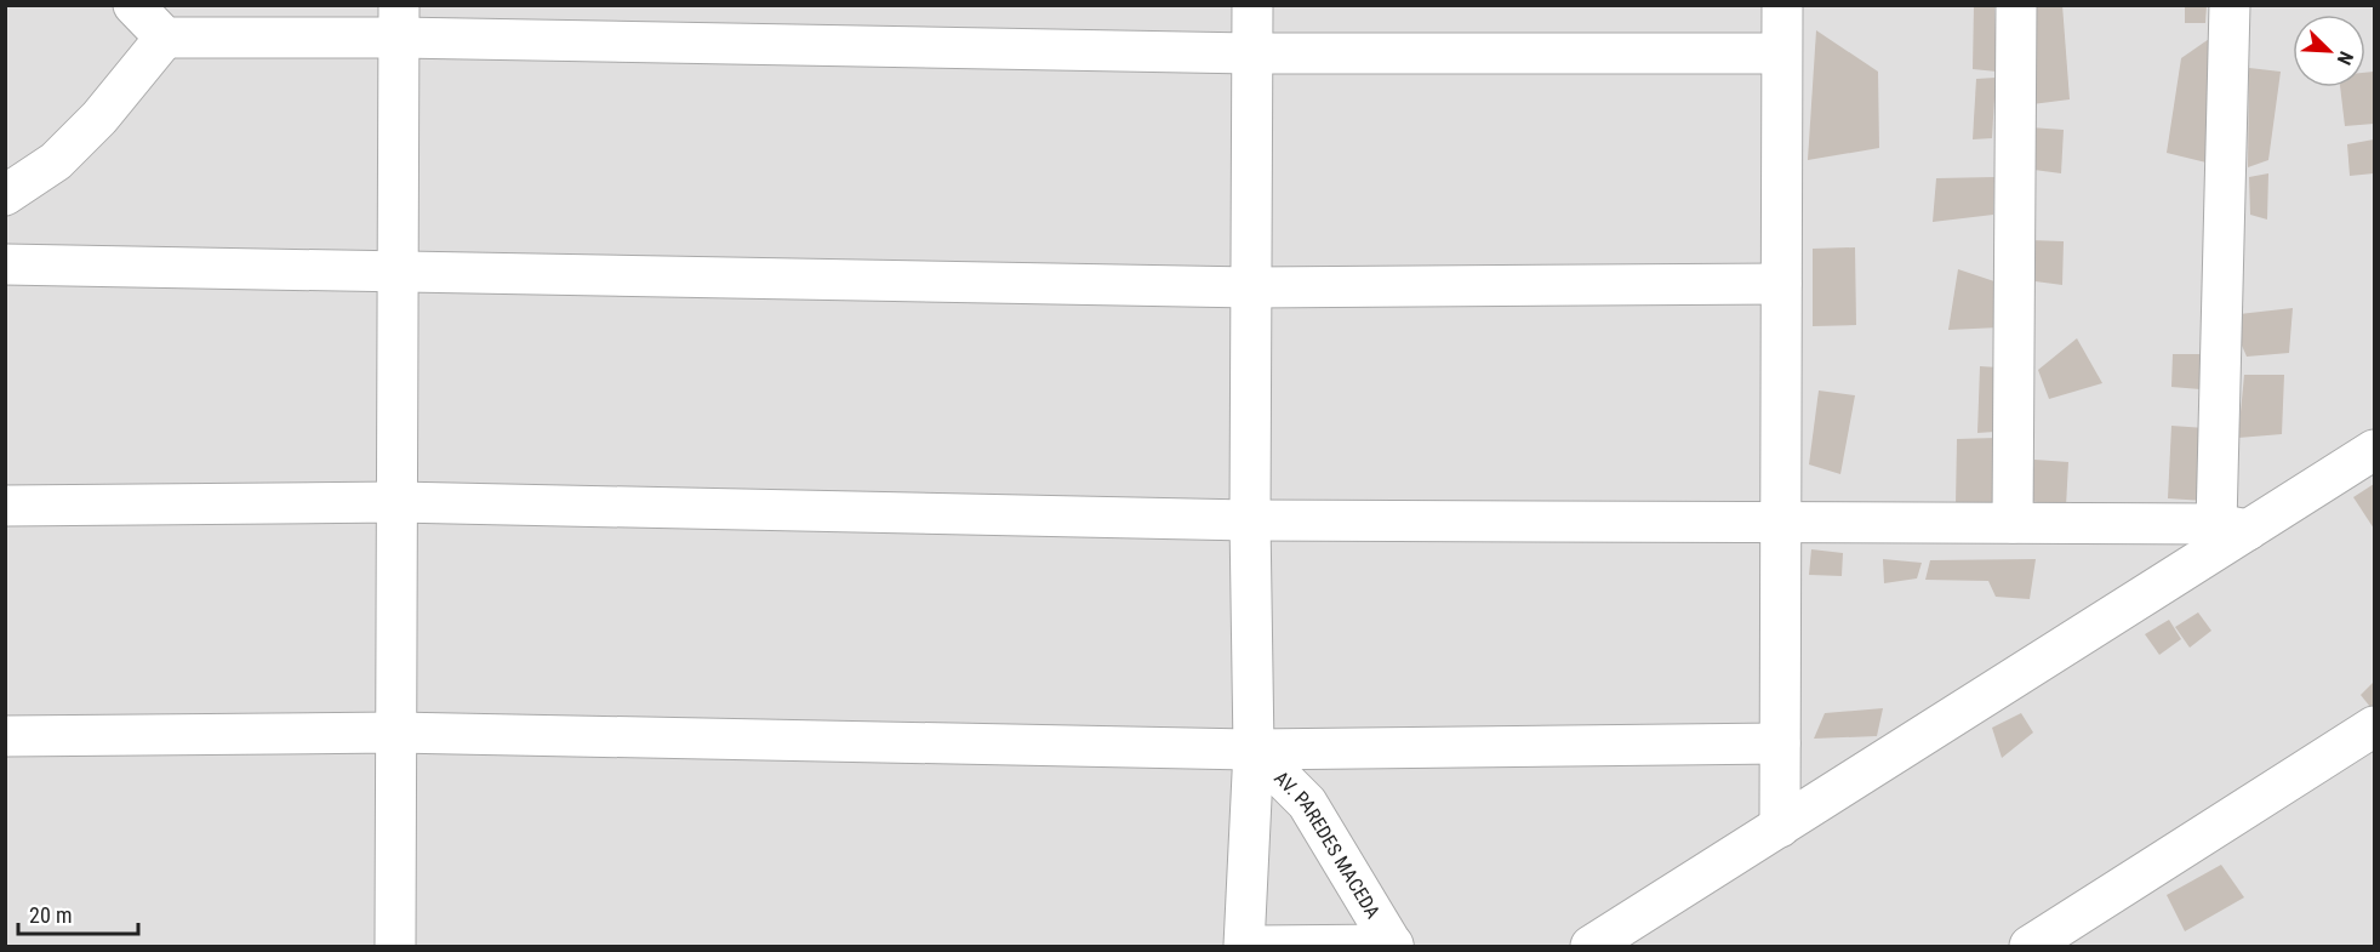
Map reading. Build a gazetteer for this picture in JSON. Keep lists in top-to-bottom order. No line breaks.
{"streets":{"street":["AV. PAREDES MACEDA"]},"scale_bar":"20 m","north":"bottom right"}
